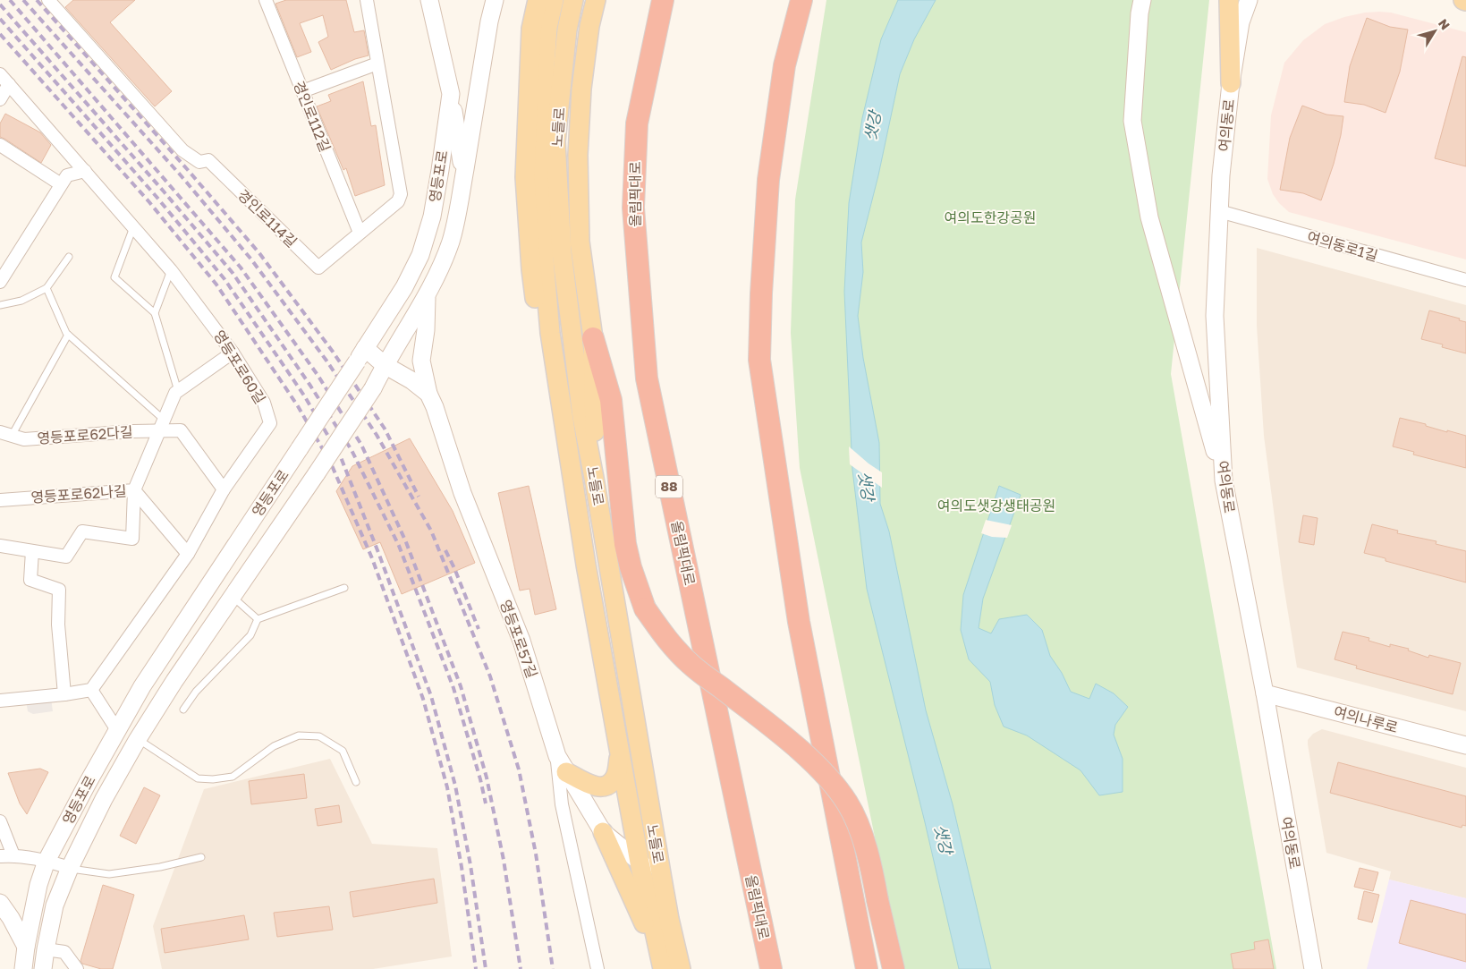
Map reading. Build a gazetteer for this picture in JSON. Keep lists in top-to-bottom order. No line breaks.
{"streets":{"highway":["올림픽대로","88"],"main road":["여의동로","노들로","영등포로","영등포로57길","여의나루로"],"street":["경인로112길","경인로114길","여의동로1길","영등포로60길","영등포로62다길","영등포로62나길"]},"crossings":[["경인로112길","경인로114길"],["여의동로","여의동로1길"],["여의동로","여의나루로"],["영등포로","영등포로57길"],["영등포로60길","영등포로62나길"],["영등포로62다길","영등포로62나길"]],"water":["샛강"],"parks":["여의도한강공원","여의도샛강생태공원"],"north":"top right"}
